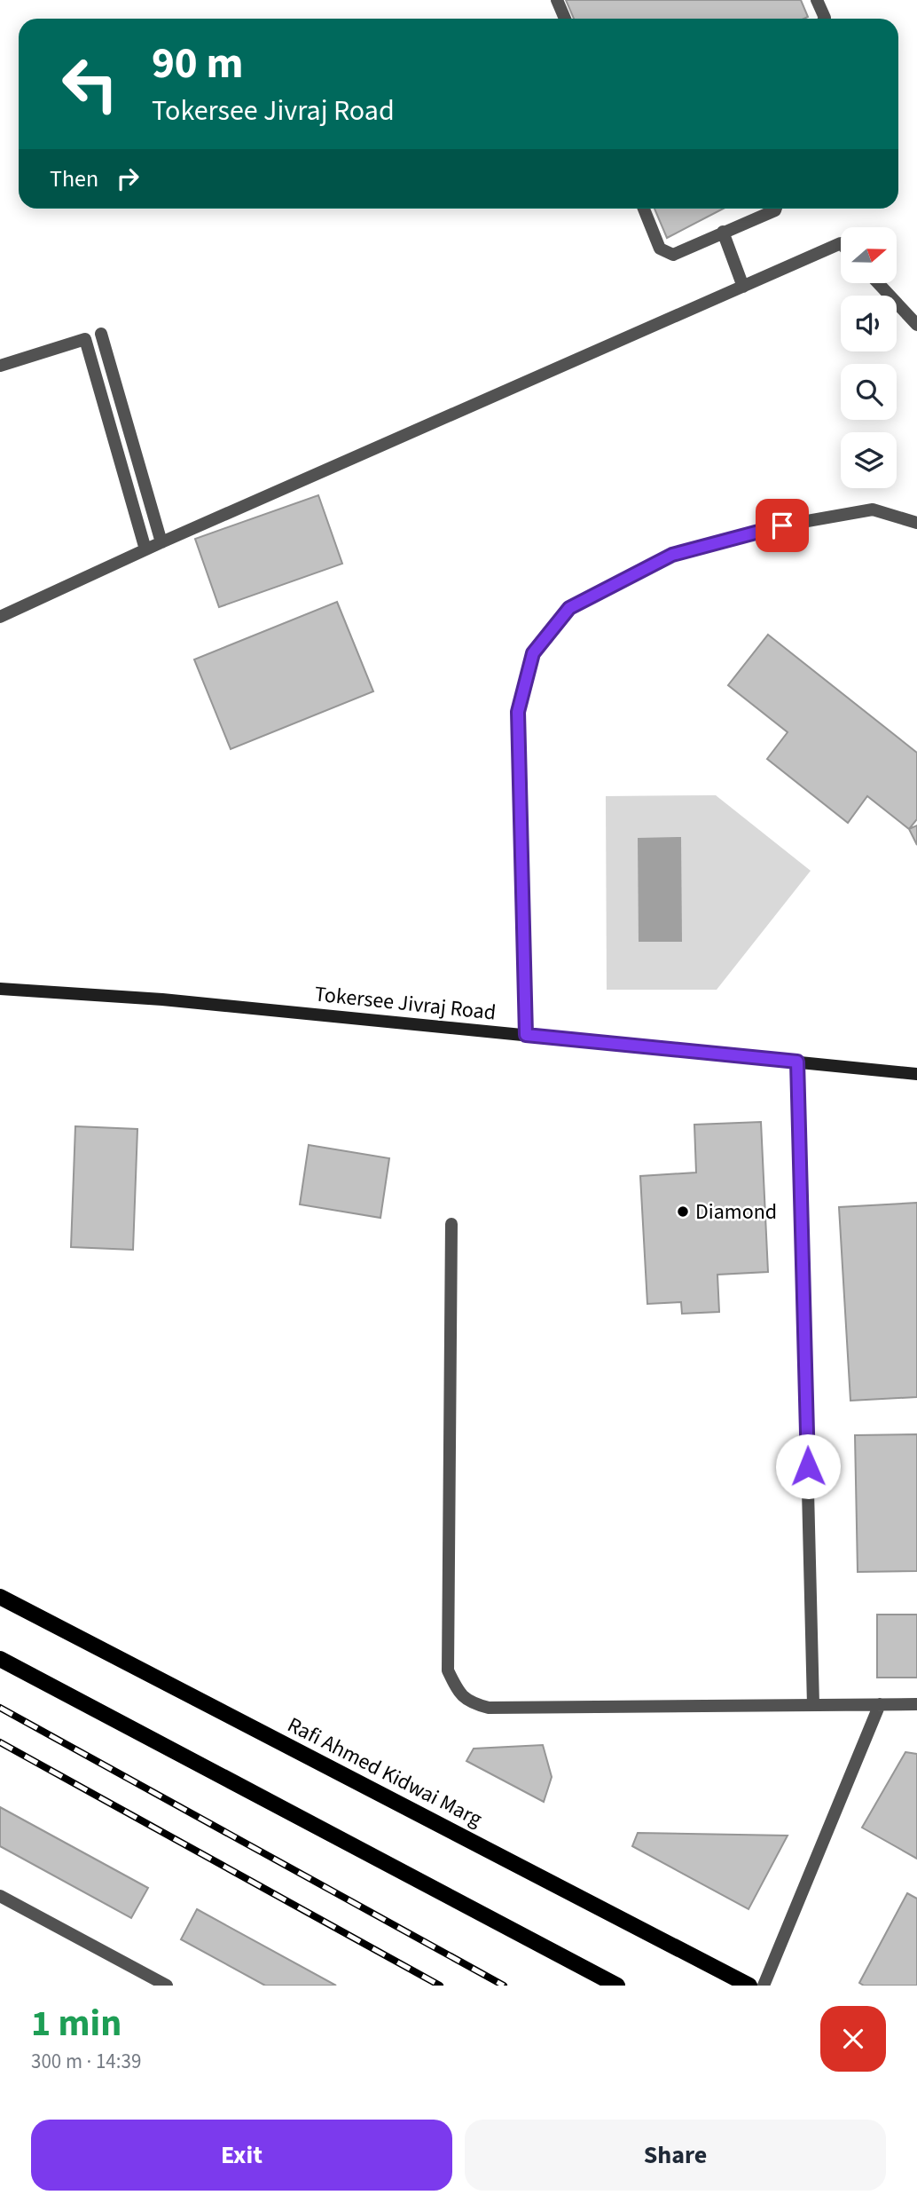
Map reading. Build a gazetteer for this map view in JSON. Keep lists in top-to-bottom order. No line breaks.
{"streets":{"main road":["Rafi Ahmed Kidwai Marg"],"street":["Tokersee Jivraj Road"]},"places":["Diamond"],"north":"right","page":{"turn":["90 m","Tokersee Jivraj Road"],"then":"Then","heading":["1 min","300 m · 14:39"],"buttons":["Exit","Share"]}}
